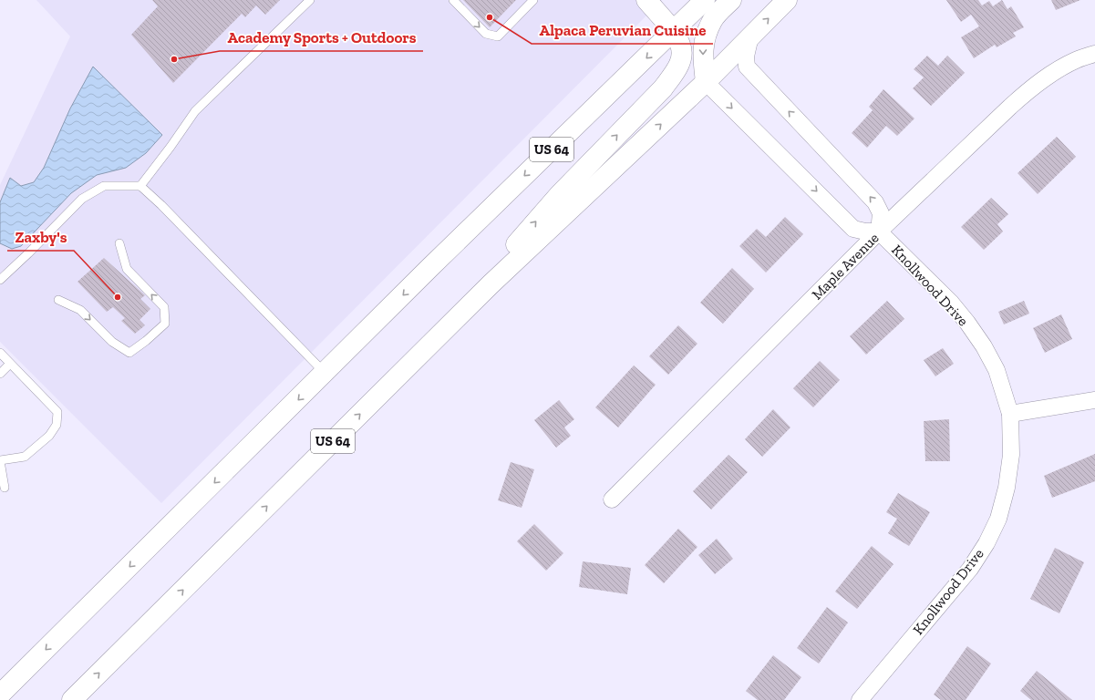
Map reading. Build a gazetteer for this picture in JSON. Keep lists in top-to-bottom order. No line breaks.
{"streets":{"main road":["US 64"],"street":["Maple Avenue","Knollwood Drive"]},"crossings":[["US 64","Knollwood Drive"],["Maple Avenue","Knollwood Drive"]],"places":["Alpaca Peruvian Cuisine","Academy Sports + Outdoors","Zaxby's"]}
